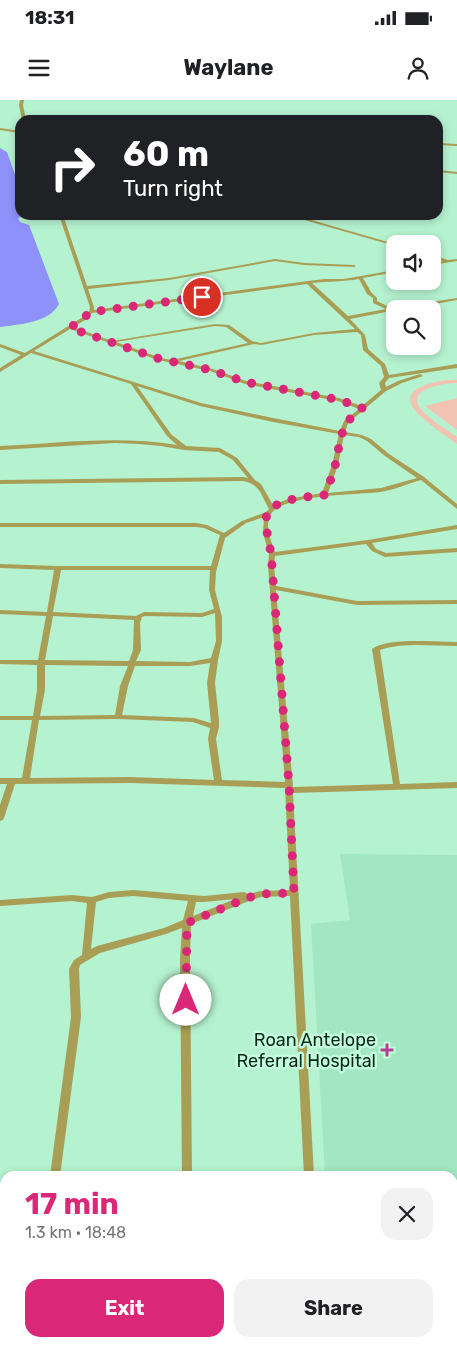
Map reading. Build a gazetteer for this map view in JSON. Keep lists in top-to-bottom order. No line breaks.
{"places":{"health":["Roan Antelope Referral Hospital"]},"page":{"status":"18:31","header":"Waylane","turn":["60 m","Turn right"],"heading":["17 min","1.3 km · 18:48"],"buttons":["Exit","Share"]}}
